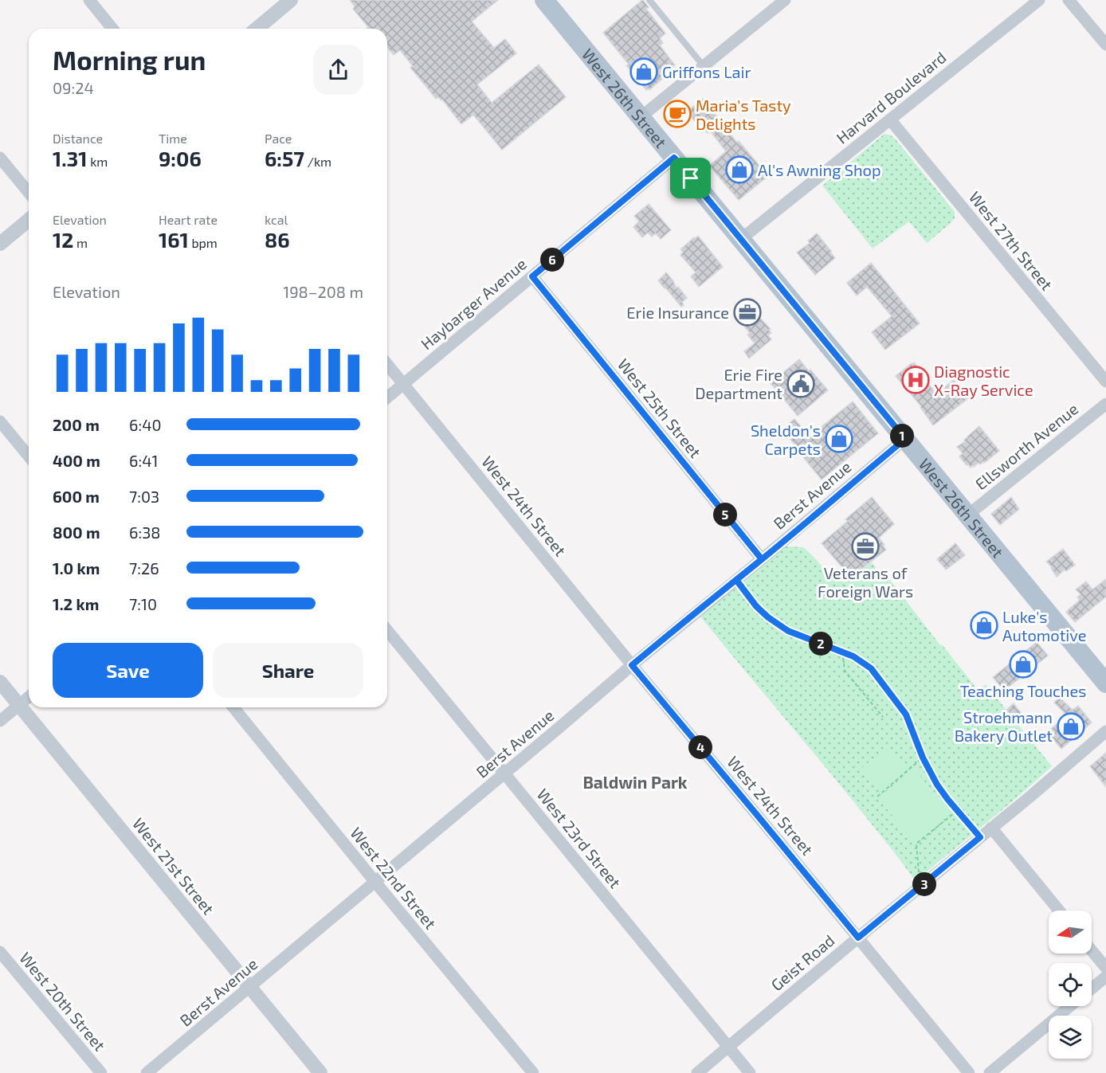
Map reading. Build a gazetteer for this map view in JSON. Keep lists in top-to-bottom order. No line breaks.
{"streets":{"main road":["West 26th Street"],"street":["Harvard Boulevard","West 27th Street","Haybarger Avenue","West 25th Street","Ellsworth Avenue","Berst Avenue","West 24th Street","West 23rd Street","West 21st Street","West 22nd Street","Geist Road","West 20th Street"]},"crossings":[["Harvard Boulevard","West 26th Street"],["Harvard Boulevard","West 27th Street"],["West 26th Street","Haybarger Avenue"],["West 26th Street","Ellsworth Avenue"],["West 26th Street","Berst Avenue"],["Haybarger Avenue","West 25th Street"],["Haybarger Avenue","West 24th Street"],["West 25th Street","Berst Avenue"],["Berst Avenue","West 24th Street"],["Berst Avenue","West 23rd Street"],["Berst Avenue","West 21st Street"],["Berst Avenue","West 22nd Street"],["West 24th Street","Geist Road"],["West 23rd Street","Geist Road"]],"districts":["Baldwin Park"],"places":{"shop":["Griffons Lair","Al's Awning Shop","Sheldon's Carpets","Luke's Automotive","Teaching Touches","Stroehmann Bakery Outlet"],"cafe":["Maria's Tasty Delights"],"office":["Erie Insurance","Veterans of Foreign Wars"],"hospital":["Diagnostic X-Ray Service"],"public building":["Erie Fire Department"]},"north":"left","page":{"heading":["Morning run","09:24"],"stats":[["Distance","1.31 km"],["Time","9:06"],["Pace","6:57 /km"],["Elevation","12 m"],["Heart rate","161 bpm"],["kcal","86"]],"pins":["6","1","5","2","4","3"],"chart":["Elevation","198–208 m"],"list":[{"name":"200 m","note":"6:40"},{"name":"400 m","note":"6:41"},{"name":"600 m","note":"7:03"},{"name":"800 m","note":"6:38"},{"name":"1.0 km","note":"7:26"},{"name":"1.2 km","note":"7:10"}],"buttons":["Save","Share"]}}
